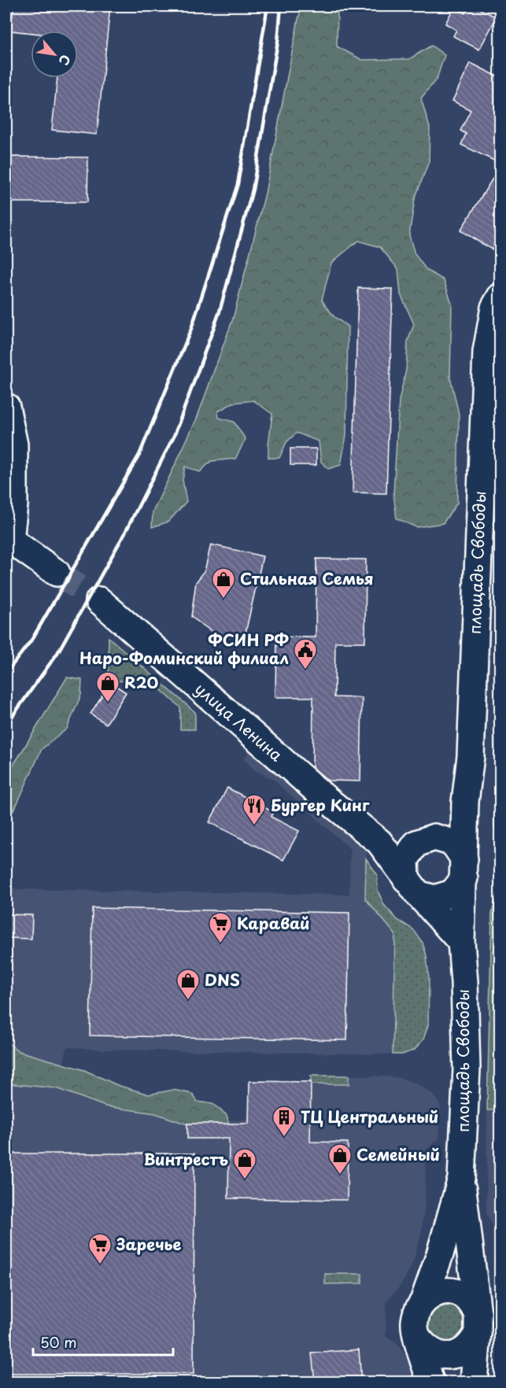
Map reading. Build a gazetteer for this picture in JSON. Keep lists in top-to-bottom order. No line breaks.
{"streets":{"main road":["площадь Свободы","улица Ленина"]},"crossings":[["площадь Свободы","улица Ленина"]],"places":{"shop":["Стильная Семья","R20","DNS","Семейный","Винтрестъ"],"public building":["ФСИН РФ Наро-Фоминский филиал"],"restaurant":["Бургер Кинг"],"supermarket":["Каравай","Заречье"],"building":["ТЦ Центральный"]},"scale_bar":"50 m","north":"bottom right"}
